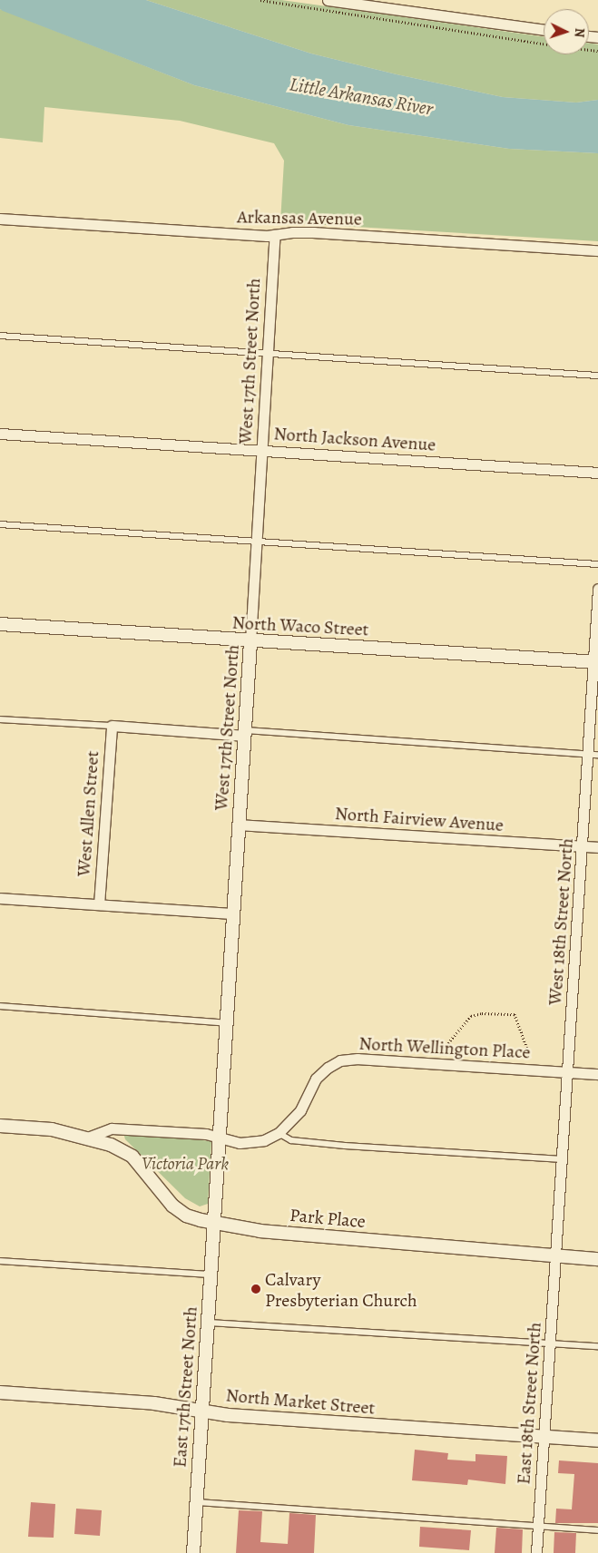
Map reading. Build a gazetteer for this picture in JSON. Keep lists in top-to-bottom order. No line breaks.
{"streets":{"street":["Arkansas Avenue","West 17th Street North","North Jackson Avenue","North Waco Street","West Allen Street","North Fairview Avenue","West 18th Street North","North Wellington Place","Park Place","East 17th Street North","North Market Street","East 18th Street North"]},"crossings":[["Arkansas Avenue","West 17th Street North"],["West 17th Street North","North Jackson Avenue"],["West 17th Street North","North Waco Street"],["West 17th Street North","North Fairview Avenue"],["West 17th Street North","North Wellington Place"],["West 17th Street North","Park Place"],["West 17th Street North","East 17th Street North"],["North Waco Street","West 18th Street North"],["North Fairview Avenue","West 18th Street North"],["West 18th Street North","North Wellington Place"],["West 18th Street North","Park Place"],["West 18th Street North","East 18th Street North"],["Park Place","East 17th Street North"],["Park Place","East 18th Street North"],["East 17th Street North","North Market Street"],["North Market Street","East 18th Street North"]],"water":["Little Arkansas River"],"parks":["Victoria Park"],"places":["Calvary Presbyterian Church"],"north":"right"}
